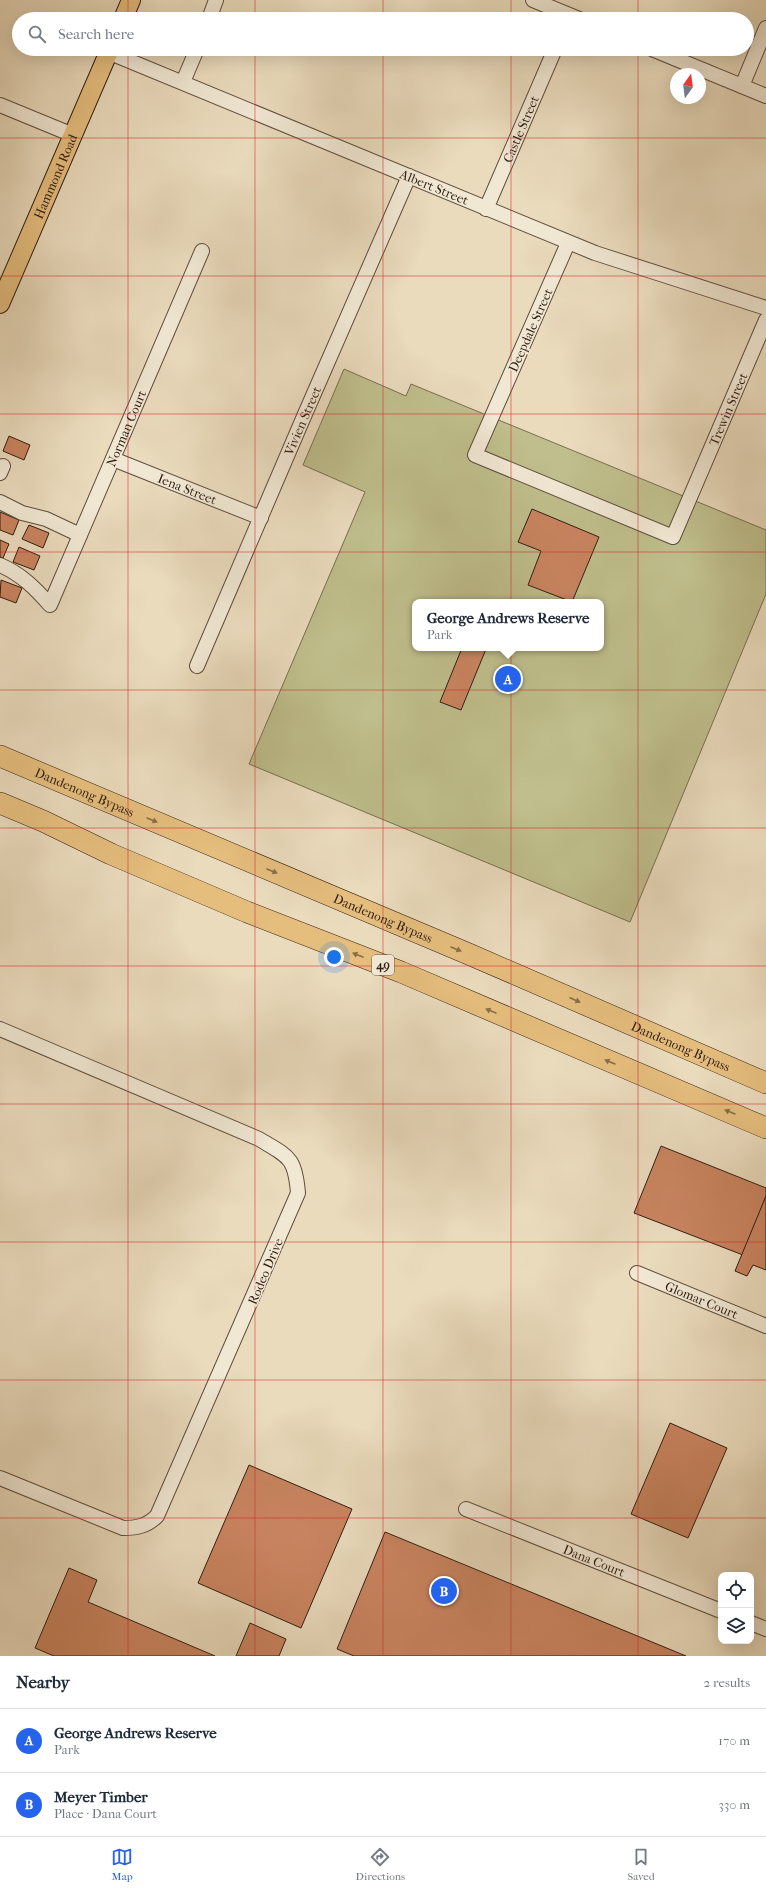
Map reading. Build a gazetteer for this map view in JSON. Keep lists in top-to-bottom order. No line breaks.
{"streets":{"highway":["Dandenong Bypass","49"],"main road":["Hammond Road"],"street":["Castle Street","Albert Street","Deepdale Street","Trewin Street","Vivien Street","Norman Court","Iena Street","Rodeo Drive","Glomar Court","Dana Court"]},"crossings":[["Castle Street","Albert Street"],["Albert Street","Deepdale Street"],["Albert Street","Vivien Street"],["Deepdale Street","Trewin Street"],["Vivien Street","Iena Street"],["Norman Court","Iena Street"]],"north":"top","page":{"search":"Search here","popup":["George Andrews Reserve","Park"],"pins":["A","B"],"heading":["Nearby","2 results"],"list":[{"mark":"A","name":"George Andrews Reserve","note":"Park","value":"170 m"},{"mark":"B","name":"Meyer Timber","note":"Place · Dana Court","value":"330 m"}],"nav":["Map","Directions","Saved"]}}
